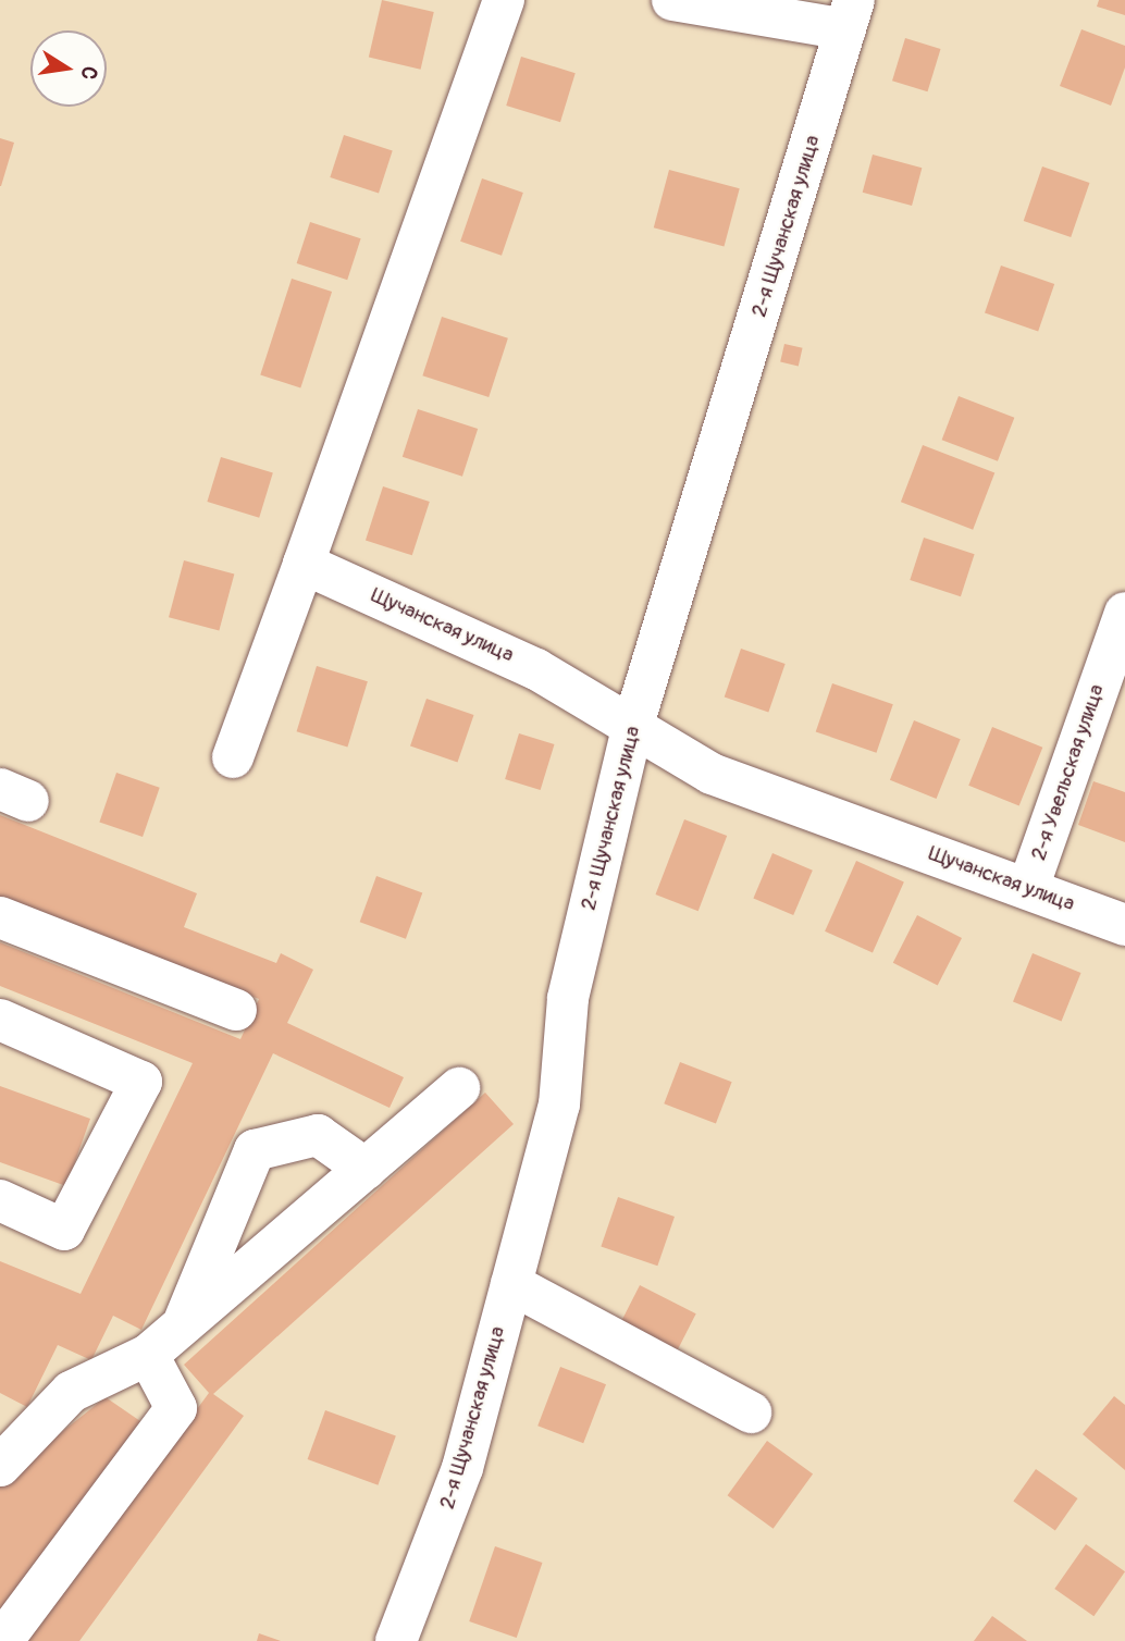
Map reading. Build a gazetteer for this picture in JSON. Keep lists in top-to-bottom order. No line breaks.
{"streets":{"street":["2-я Щучанская улица","Щучанская улица","2-я Увельская улица"]},"crossings":[["2-я Щучанская улица","Щучанская улица"],["Щучанская улица","2-я Увельская улица"]],"north":"right"}
